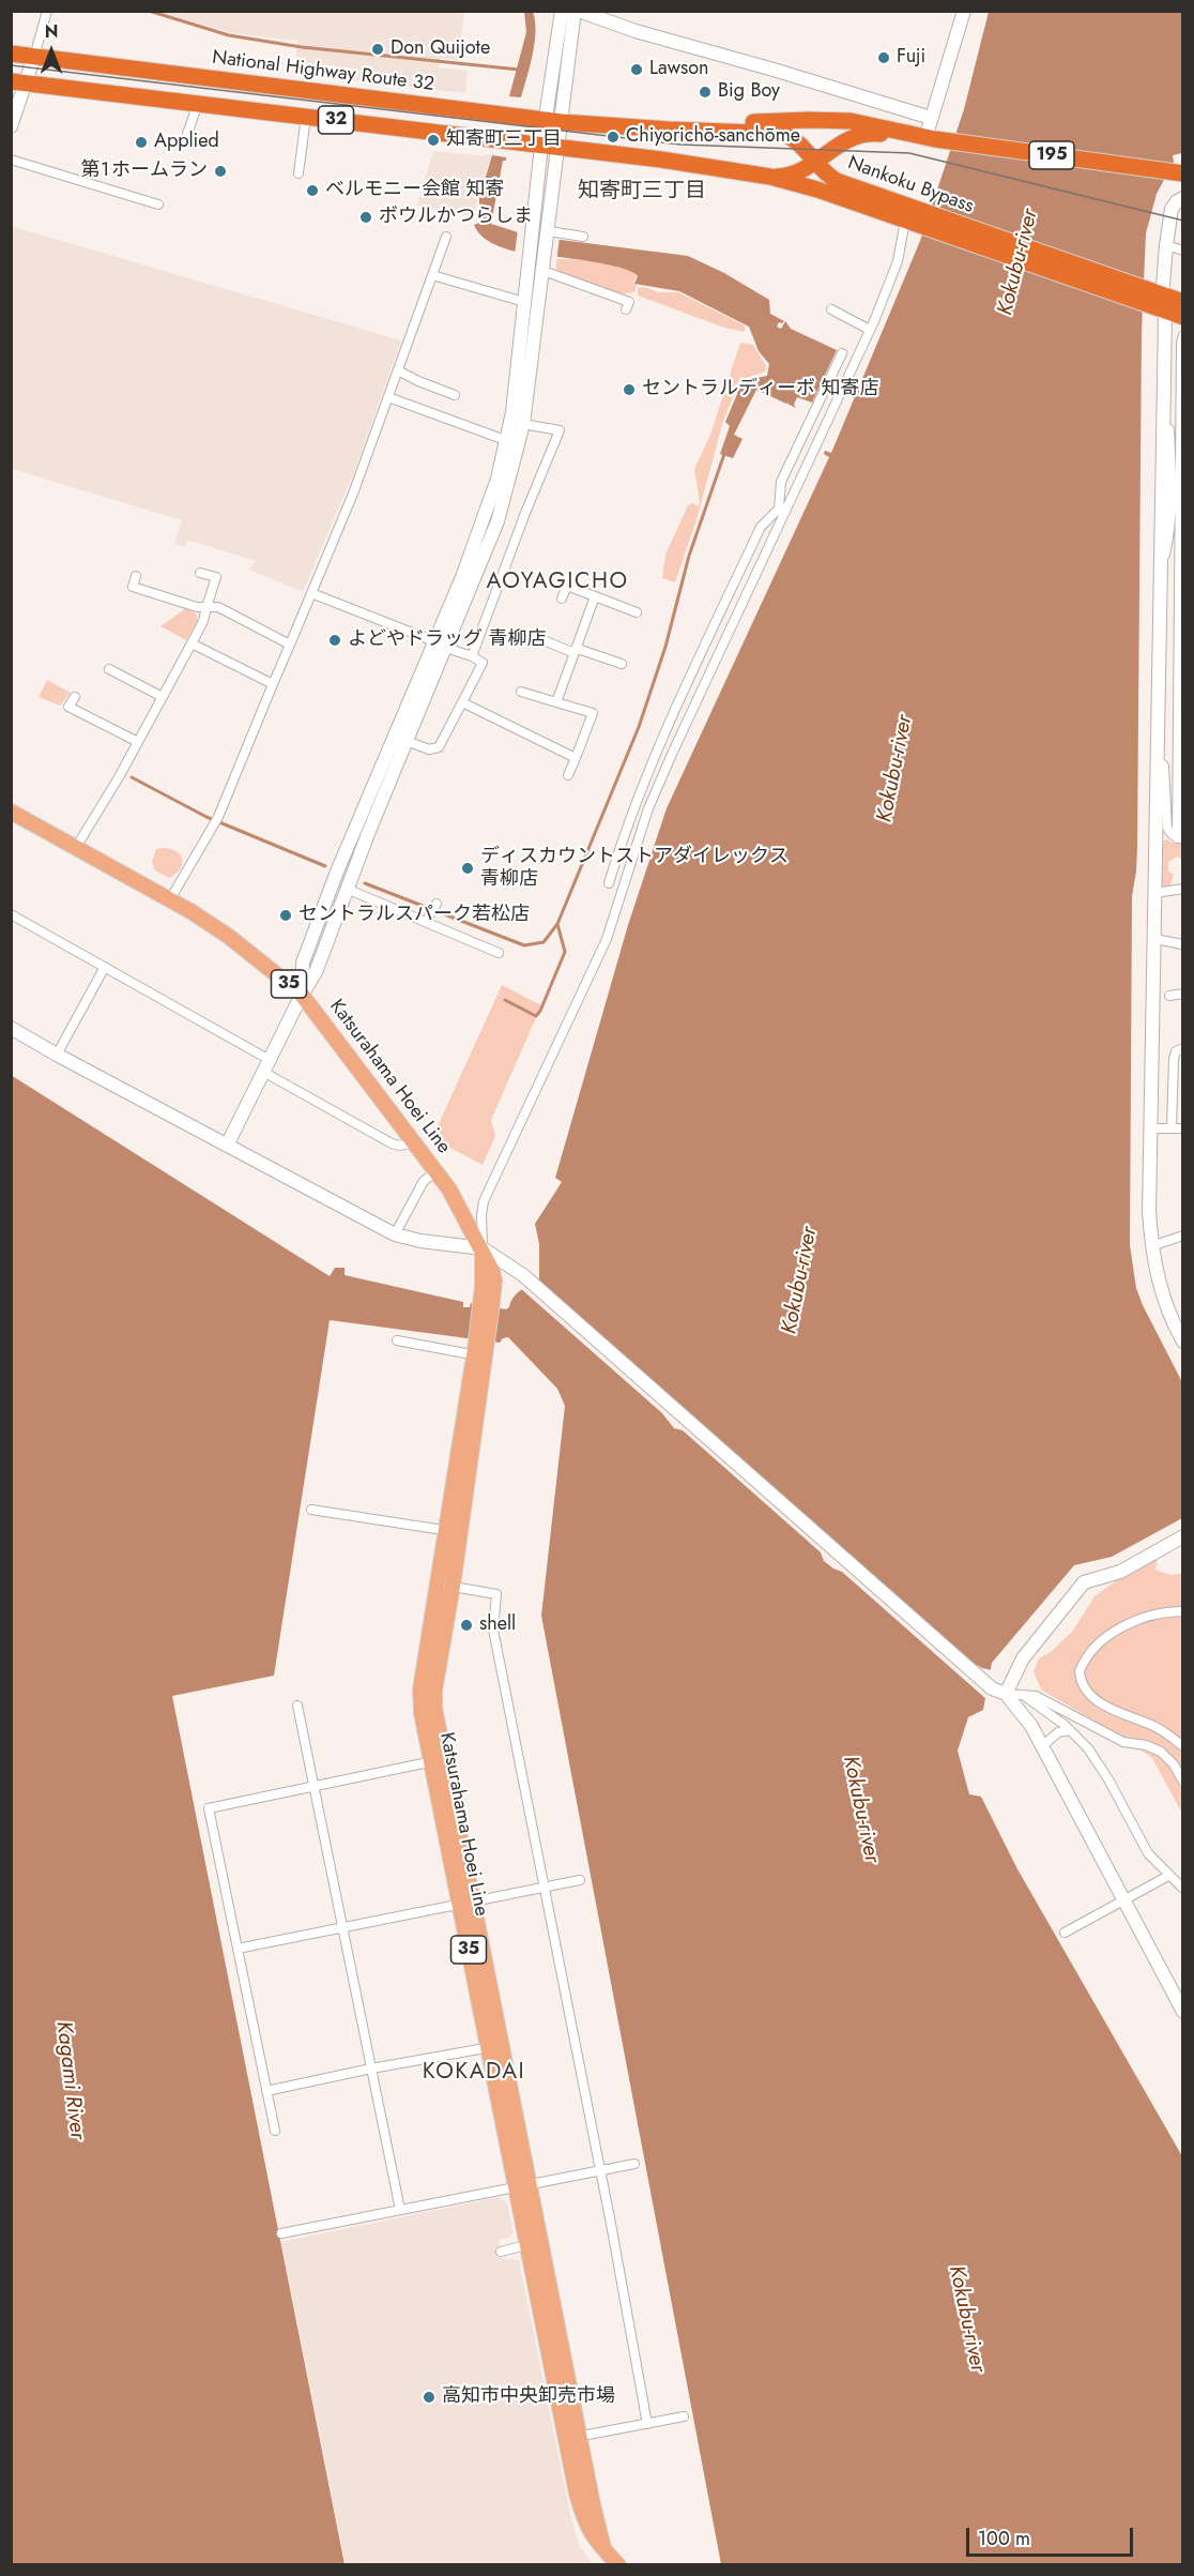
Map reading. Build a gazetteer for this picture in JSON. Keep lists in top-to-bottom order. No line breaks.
{"streets":{"highway":["National Highway Route 32","32","195","Nankoku Bypass"],"main road":["35","Katsurahama Hoei Line"]},"crossings":[["National Highway Route 32","195"],["National Highway Route 32","Nankoku Bypass"],["32","Nankoku Bypass"],["195","Nankoku Bypass"]],"districts":["知寄町三丁目","AOYAGICHO","KOKADAI"],"water":["Kokubu-river","Kagami River"],"places":["Don Quijote","Fuji","Lawson","Big Boy","Chiyorichō-sanchōme","知寄町三丁目","Applied","第１ホームラン","ベルモニー会館 知寄","ボウルかつらしま","セントラルディーボ 知寄店","よどやドラッグ 青柳店","ディスカウントストアダイレックス 青柳店","セントラルスパーク若松店","shell","高知市中央卸売市場"],"scale_bar":"100 m","north":"top"}
